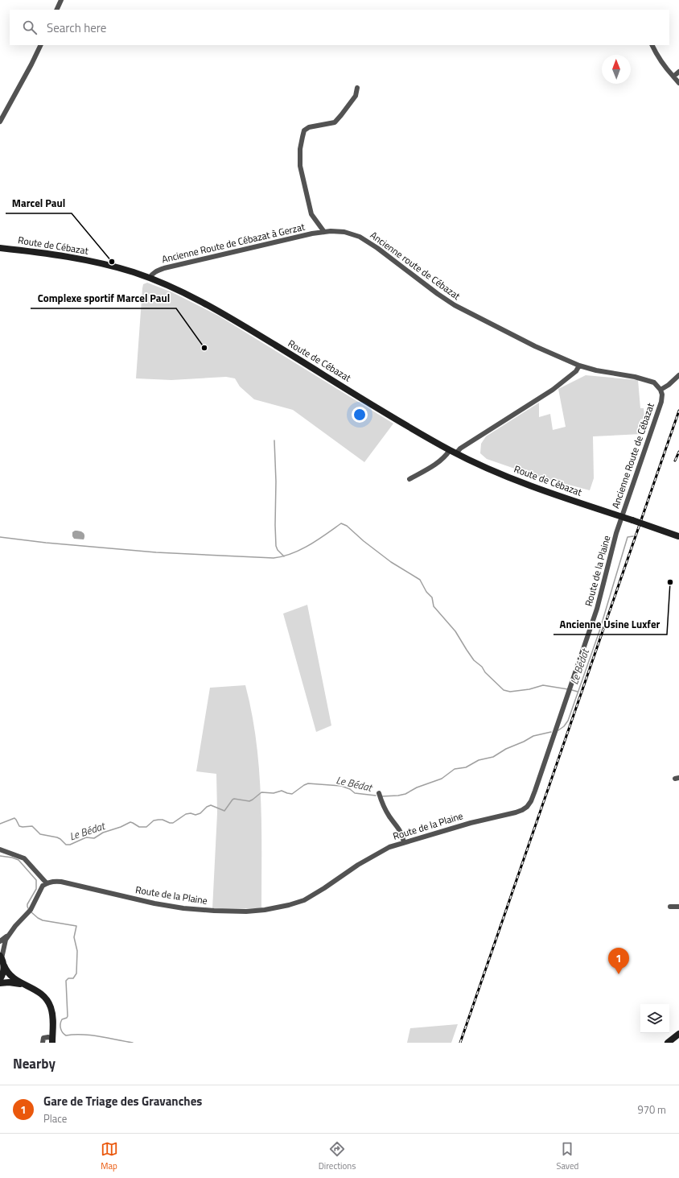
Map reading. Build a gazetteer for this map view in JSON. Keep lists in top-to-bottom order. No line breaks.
{"streets":{"main road":["Route de Cébazat"],"street":["Ancienne Route de Cébazat à Gerzat","Ancienne route de Cébazat","Ancienne Route de Cébazat","Route de la Plaine"]},"crossings":[["Ancienne Route de Cébazat à Gerzat","Route de Cébazat"],["Ancienne Route de Cébazat à Gerzat","Ancienne route de Cébazat"],["Route de Cébazat","Ancienne Route de Cébazat"],["Route de Cébazat","Route de la Plaine"],["Ancienne Route de Cébazat","Route de la Plaine"]],"water":["Le Bédat"],"places":["Marcel Paul","Complexe sportif Marcel Paul","Ancienne Usine Luxfer"],"north":"top","page":{"search":"Search here","pins":"1","heading":"Nearby","list":[{"mark":"1","name":"Gare de Triage des Gravanches","note":"Place","value":"970 m"}],"nav":["Map","Directions","Saved"]}}
